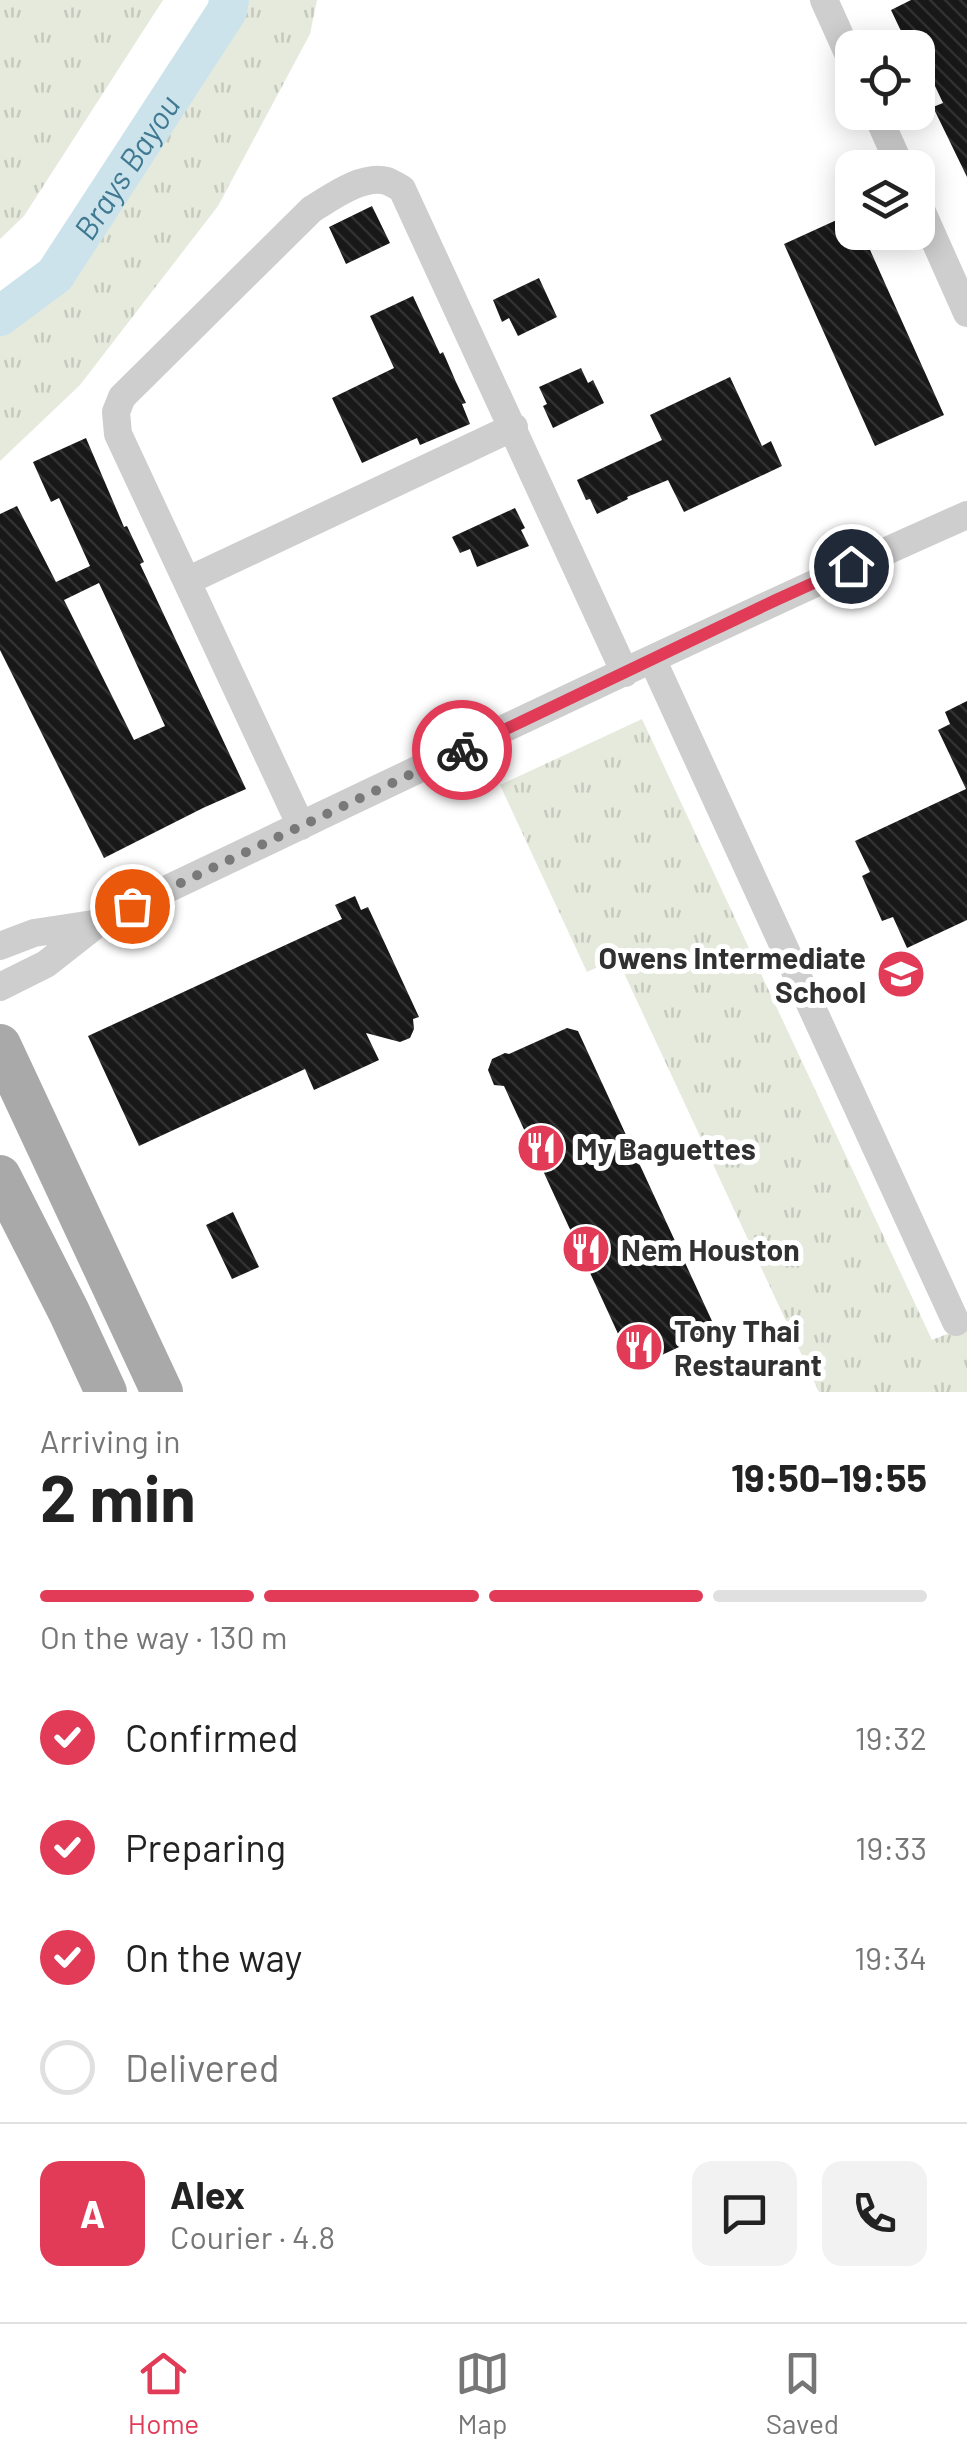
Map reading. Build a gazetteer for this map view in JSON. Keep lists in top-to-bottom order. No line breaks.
{"water":["Brays Bayou"],"places":{"school or university":["Owens Intermediate School"],"restaurant":["My Baguettes","Nem Houston","Tony Thai Restaurant"]},"page":{"heading":["2 min","Arriving in","19:50–19:55"],"panel":["Alex","Courier · 4.8"],"bar":"On the way · 130 m","list":[["Confirmed","19:32"],["Preparing","19:33"],["On the way","19:34"],"Delivered"],"round":"A","tabs":["Home","Map","Saved"]}}
